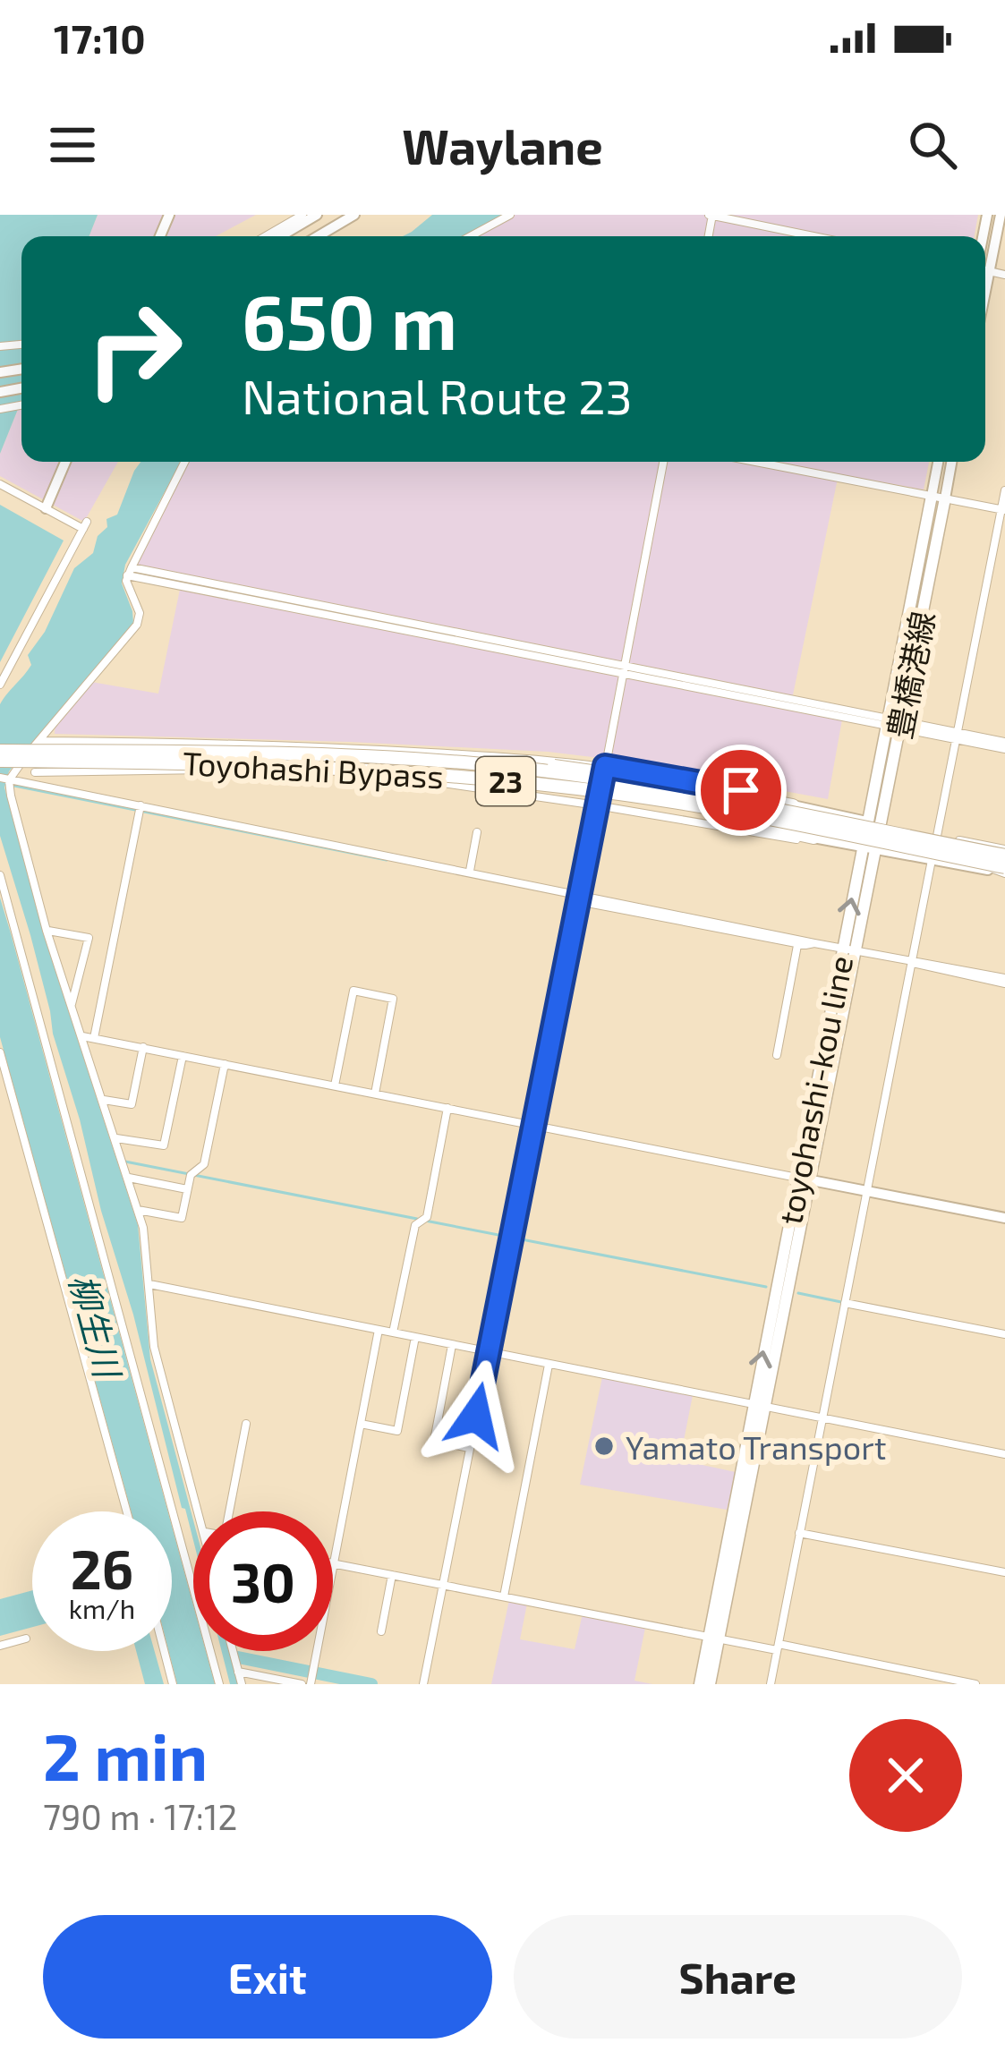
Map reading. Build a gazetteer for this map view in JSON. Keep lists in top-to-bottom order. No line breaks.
{"streets":{"highway":["Toyohashi Bypass","23"],"main road":["豊橋港線","toyohashi-kou line"]},"crossings":[["豊橋港線","toyohashi-kou line"],["Toyohashi Bypass","23"]],"water":["柳生川"],"places":["Yamato Transport"],"page":{"status":"17:10","header":"Waylane","turn":["650 m","National Route 23"],"speed":"26 km/h","limit":"30","heading":["2 min","790 m · 17:12"],"buttons":["Exit","Share"]}}
